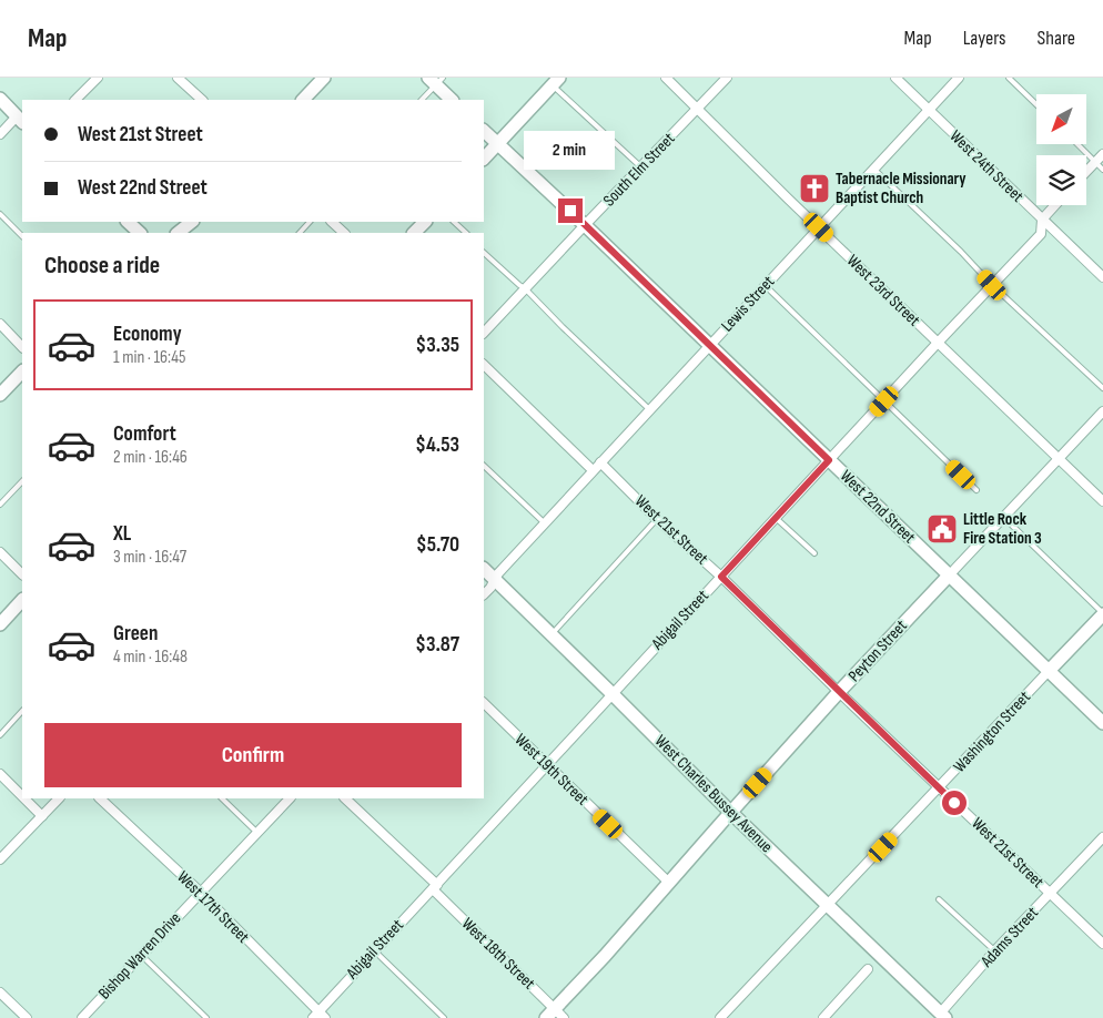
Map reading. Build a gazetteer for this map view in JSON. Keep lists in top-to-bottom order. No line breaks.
{"streets":{"street":["West 24th Street","South Elm Street","West 23rd Street","Lewis Street","West 22nd Street","West 21st Street","Abigail Street","Peyton Street","Washington Street","West 19th Street","West Charles Bussey Avenue","West 17th Street","Adams Street","West 18th Street","Bishop Warren Drive"]},"crossings":[["West 24th Street","Lewis Street"],["West 24th Street","Abigail Street"],["South Elm Street","West 23rd Street"],["South Elm Street","West 22nd Street"],["West 23rd Street","Lewis Street"],["West 23rd Street","Abigail Street"],["West 23rd Street","Peyton Street"],["Lewis Street","West 22nd Street"],["Lewis Street","West 21st Street"],["Lewis Street","West Charles Bussey Avenue"],["West 22nd Street","Abigail Street"],["West 22nd Street","Peyton Street"],["West 22nd Street","Washington Street"],["West 21st Street","Abigail Street"],["West 21st Street","Peyton Street"],["West 21st Street","Washington Street"],["West 21st Street","Adams Street"],["Abigail Street","West 19th Street"],["Abigail Street","West Charles Bussey Avenue"],["Abigail Street","West 17th Street"],["Abigail Street","West 18th Street"],["Peyton Street","West 19th Street"],["Peyton Street","West Charles Bussey Avenue"],["Peyton Street","West 18th Street"],["Washington Street","West Charles Bussey Avenue"],["West Charles Bussey Avenue","Adams Street"],["West 17th Street","Bishop Warren Drive"]],"places":{"church":["Tabernacle Missionary Baptist Church"],"public building":["Little Rock Fire Station 3"]},"north":"bottom left","page":{"header":"Map","nav":["Map","Layers","Share"],"banner":["West 21st Street","West 22nd Street"],"bubble":"2 min","heading":"Choose a ride","list":[{"name":"Economy","note":"1 min · 16:45","value":"$3.35"},{"name":"Comfort","note":"2 min · 16:46","value":"$4.53"},{"name":"XL","note":"3 min · 16:47","value":"$5.70"},{"name":"Green","note":"4 min · 16:48","value":"$3.87"}],"buttons":"Confirm"}}
